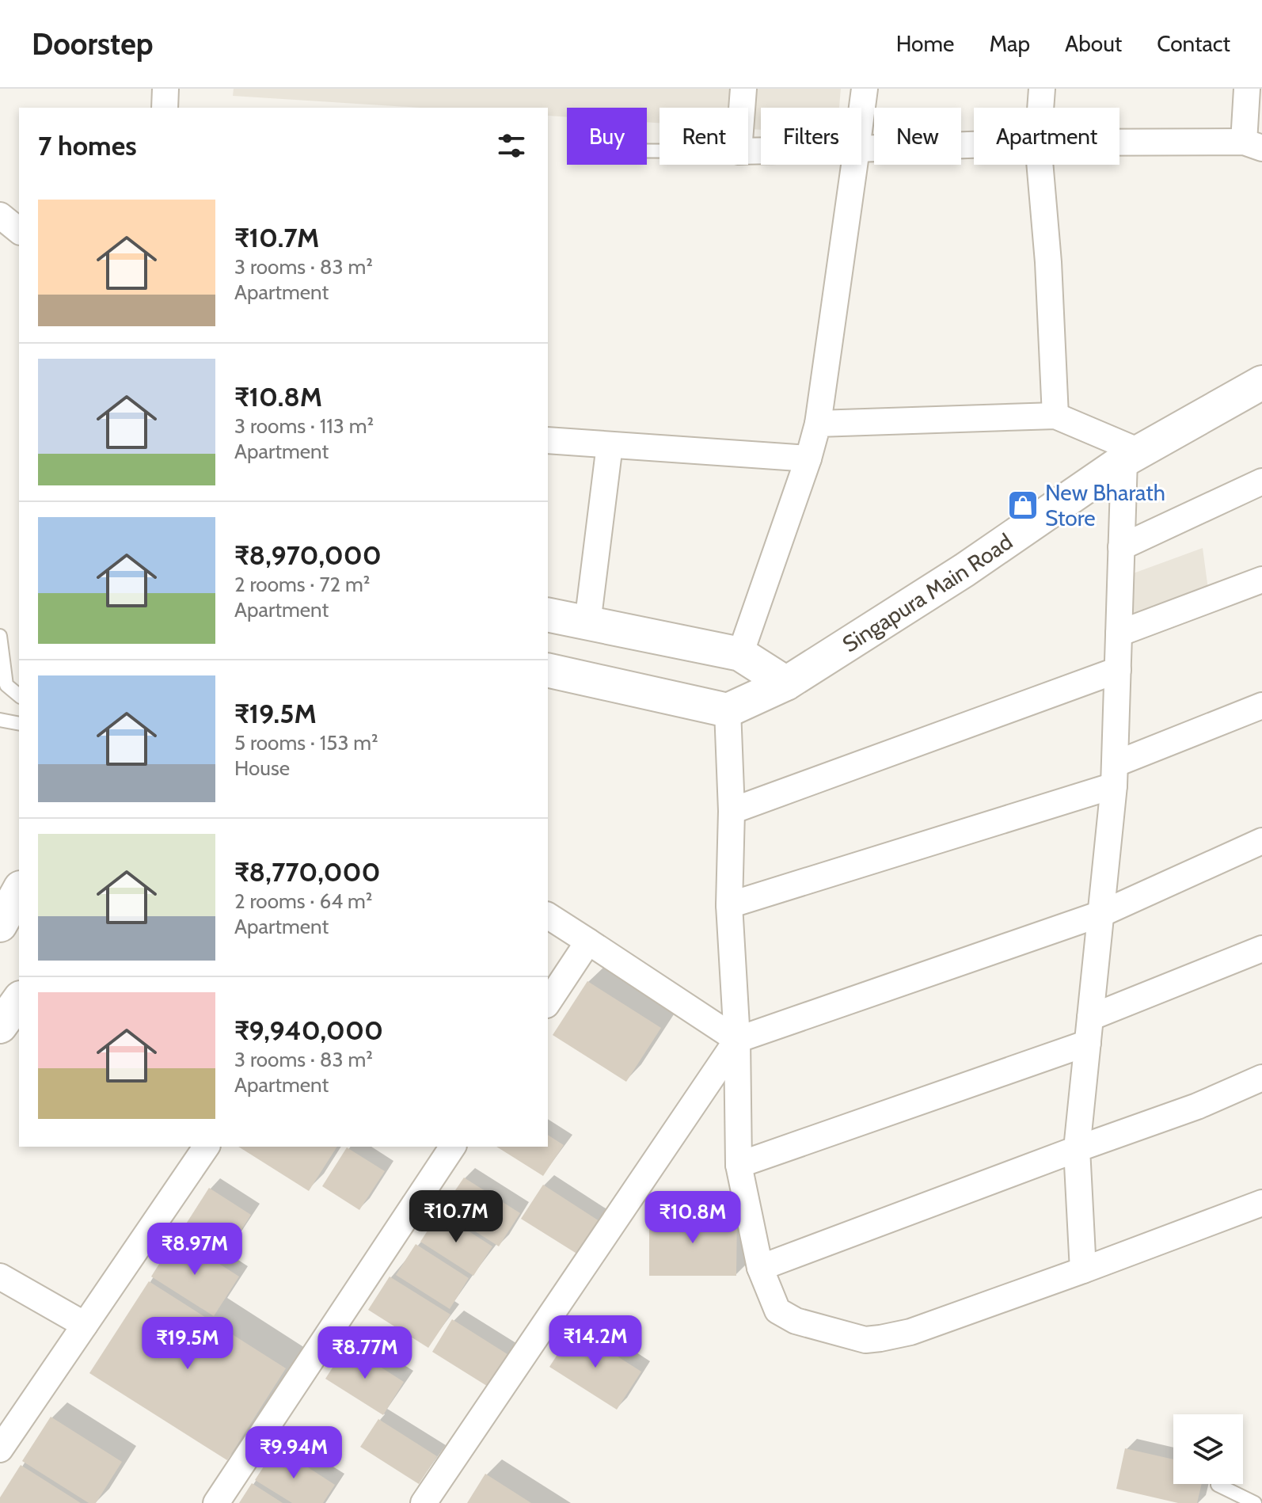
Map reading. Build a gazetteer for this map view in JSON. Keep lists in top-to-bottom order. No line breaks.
{"streets":{"street":["Singapura Main Road"]},"places":{"shop":["New Bharath Store"]},"page":{"header":"Doorstep","nav":["Home","Map","About","Contact"],"chip":["Buy","Rent","Filters","New","Apartment"],"heading":"7 homes","list":[{"name":"₹10.7M","note":"3 rooms · 83 m² · Apartment"},{"name":"₹10.8M","note":"3 rooms · 113 m² · Apartment"},{"name":"₹8,970,000","note":"2 rooms · 72 m² · Apartment"},{"name":"₹19.5M","note":"5 rooms · 153 m² · House"},{"name":"₹8,770,000","note":"2 rooms · 64 m² · Apartment"},{"name":"₹9,940,000","note":"3 rooms · 83 m² · Apartment"}],"price":["₹10.7M","₹10.8M","₹8.97M","₹14.2M","₹19.5M","₹8.77M","₹9.94M"]}}
